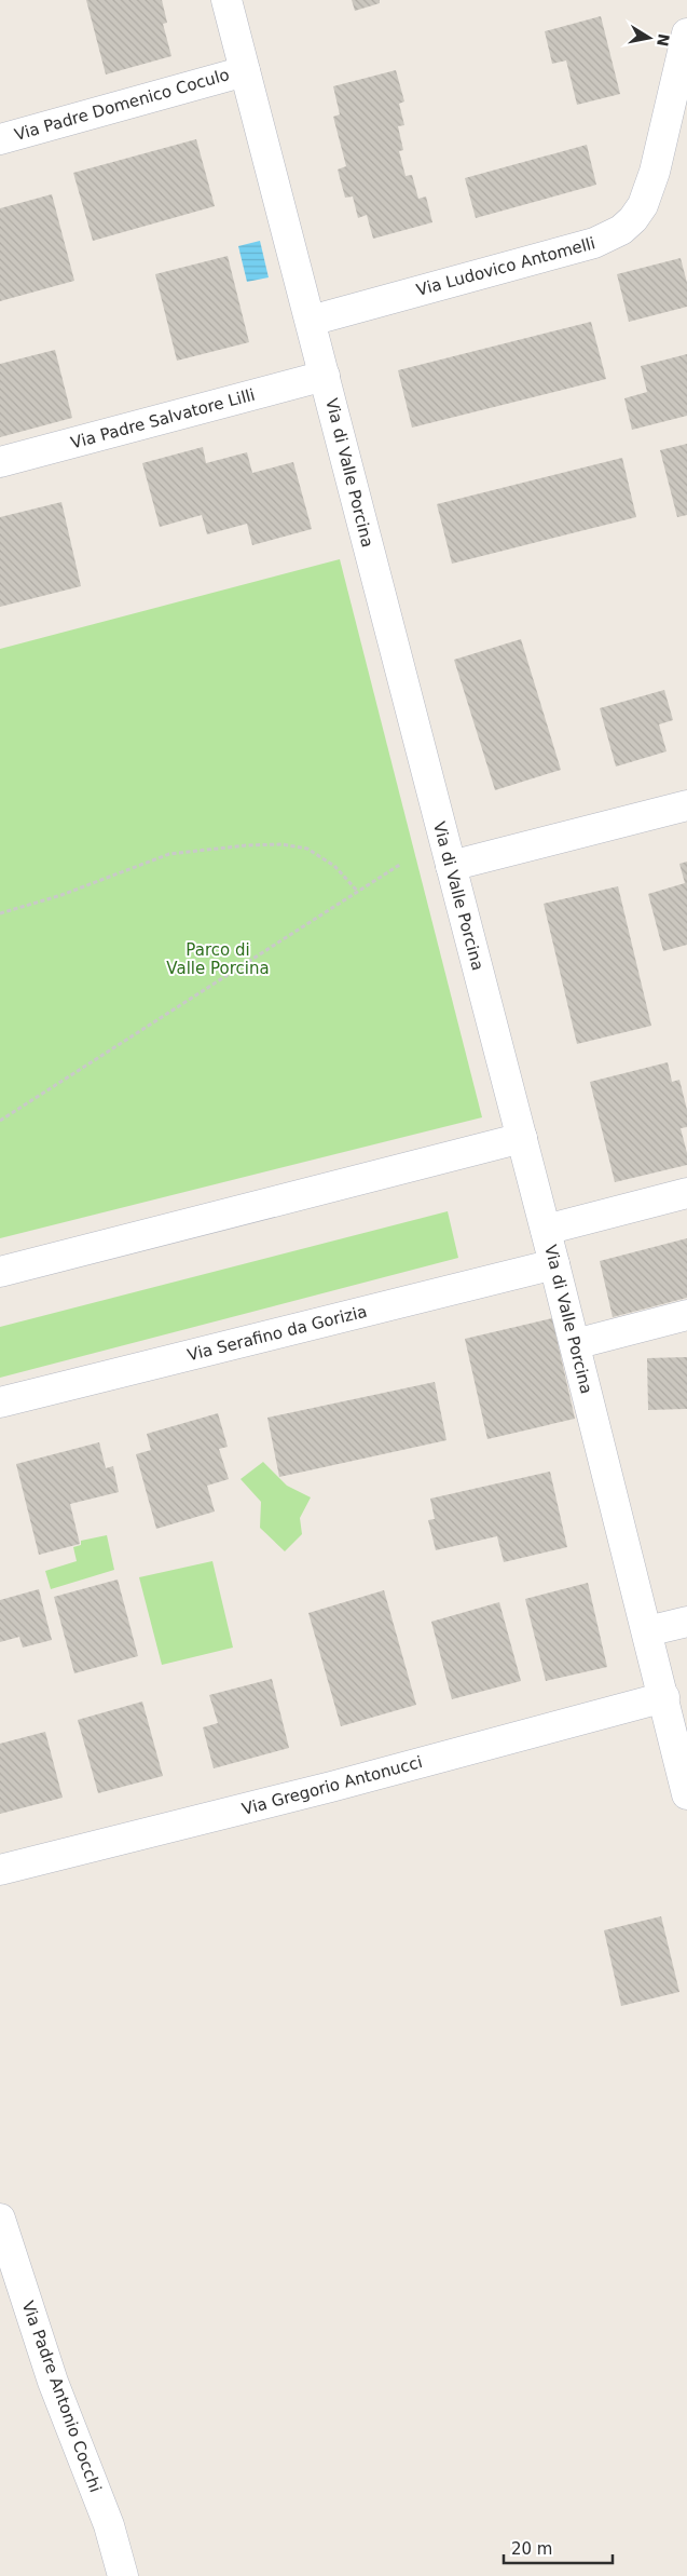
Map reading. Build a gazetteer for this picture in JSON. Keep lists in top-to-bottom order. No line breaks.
{"streets":{"street":["Via Padre Domenico Coculo","Via Ludovico Antomelli","Via Padre Salvatore Lilli","Via di Valle Porcina","Via Serafino da Gorizia","Via Gregorio Antonucci","Via Padre Antonio Cocchi"]},"crossings":[["Via Padre Domenico Coculo","Via di Valle Porcina"],["Via Ludovico Antomelli","Via di Valle Porcina"],["Via Padre Salvatore Lilli","Via di Valle Porcina"],["Via di Valle Porcina","Via Serafino da Gorizia"],["Via di Valle Porcina","Via Gregorio Antonucci"]],"parks":["Parco di Valle Porcina"],"scale_bar":"20 m","north":"right"}
